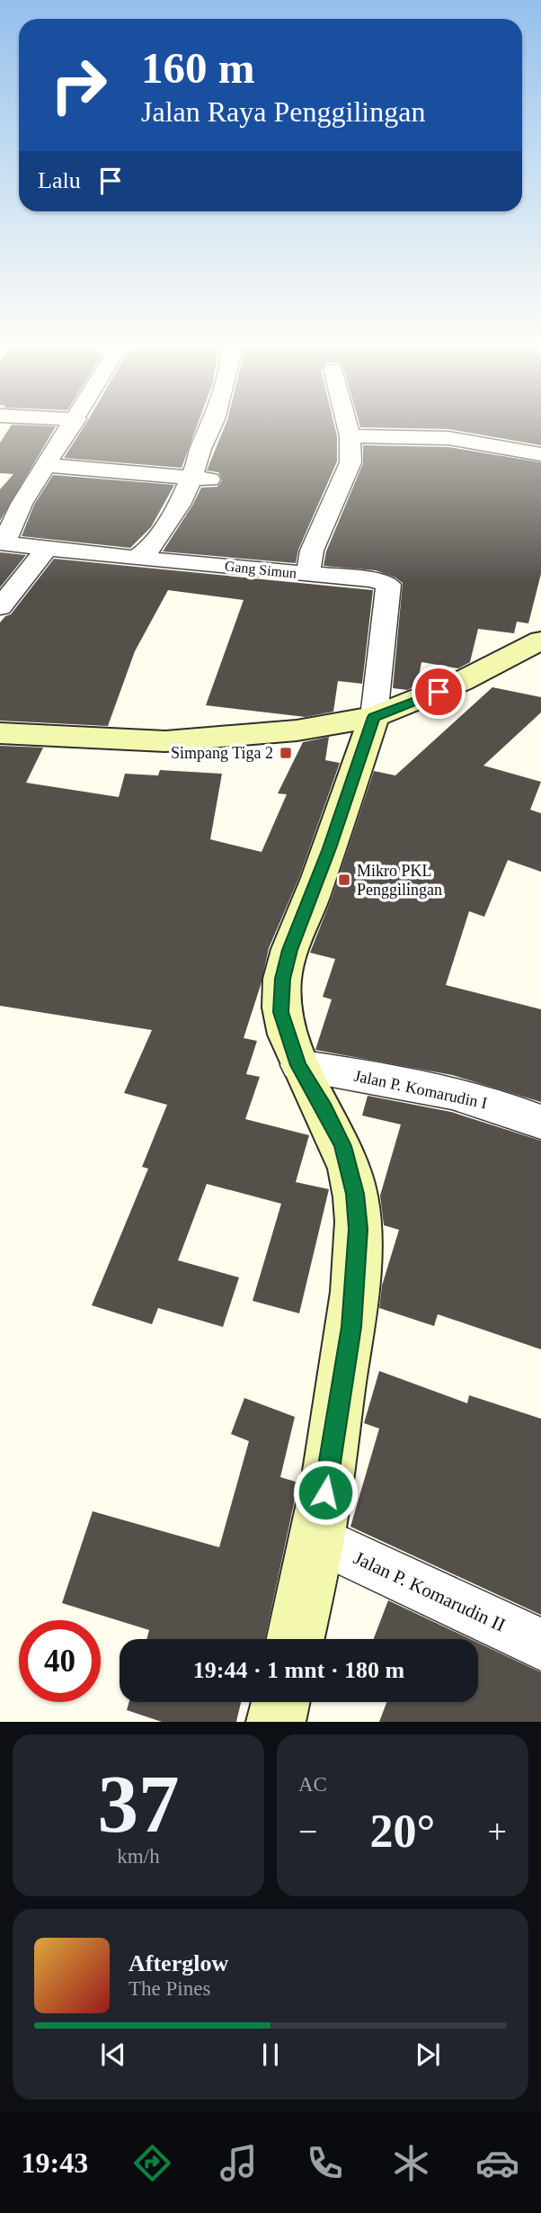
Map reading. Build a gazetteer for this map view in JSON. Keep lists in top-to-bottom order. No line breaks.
{"streets":{"street":["Gang Simun","Jalan P. Komarudin I","Jalan P. Komarudin II"]},"places":{"transit":["Simpang Tiga 2","Mikro PKL Penggilingan"]},"page":{"turn":["160 m","Jalan Raya Penggilingan"],"then":"Lalu","limit":"40","trip":"19:44 · 1 mnt · 180 m","tile":[["37","km/h"],"AC"],"heat":["−","20°","+"],"song":["Afterglow","The Pines"],"tabs":"19:43"}}
